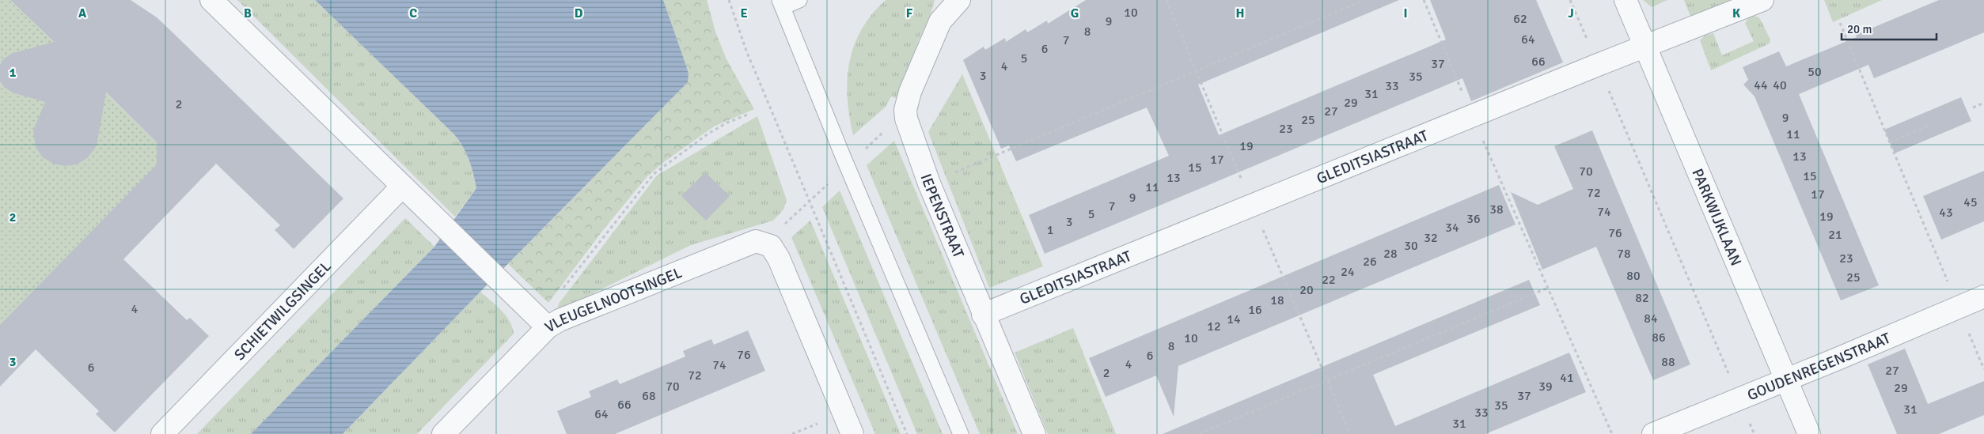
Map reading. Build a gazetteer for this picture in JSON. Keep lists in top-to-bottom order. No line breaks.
{"streets":{"street":["GLEDITSIASTRAAT","IEPENSTRAAT","PARKWIJKLAAN","VLEUGELNOOTSINGEL","SCHIETWILGSINGEL","GOUDENREGENSTRAAT"]},"crossings":[["GLEDITSIASTRAAT","IEPENSTRAAT"],["GLEDITSIASTRAAT","PARKWIJKLAAN"],["PARKWIJKLAAN","GOUDENREGENSTRAAT"]],"house_numbers":["10","62","9","8","64","7","6","5","66","37","4","50","3","35","44","40","33","31","29","2","27","9","25","23","11","19","13","17","15","70","15","13","11","72","17","9","45","7","38","74","43","5","19","36","3","34","1","76","21","32","30","28","78","23","26","24","80","25","22","20","82","18","4","16","84","14","12","86","10","8","76","6","88","4","74","6","27","2","72","41","70","39","29","68","37","66","35","31","33","64","31"],"scale_bar":"20 m","grid":{"columns":["A","B","C","D","E","F","G","H","I","J","K"],"rows":["1","2","3"]}}
